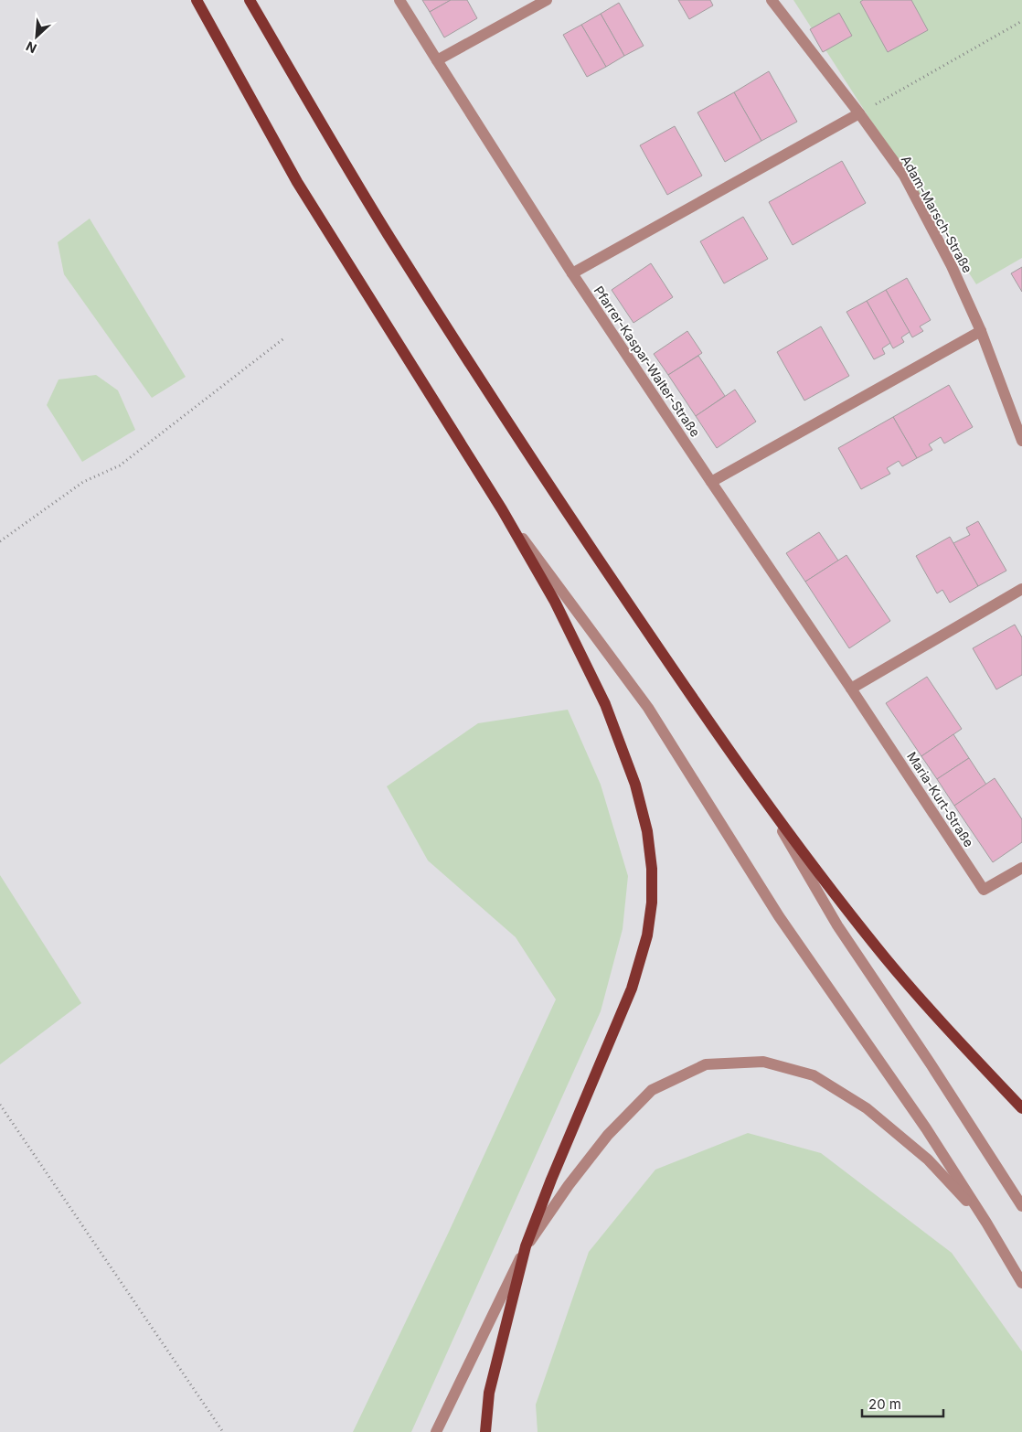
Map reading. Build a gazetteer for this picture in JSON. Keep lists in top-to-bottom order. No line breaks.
{"streets":{"street":["Adam-Marsch-Straße","Pfarrer-Kaspar-Walter-Straße","Maria-Kurt-Straße"]},"crossings":[["Pfarrer-Kaspar-Walter-Straße","Maria-Kurt-Straße"]],"scale_bar":"20 m","north":"bottom left"}
